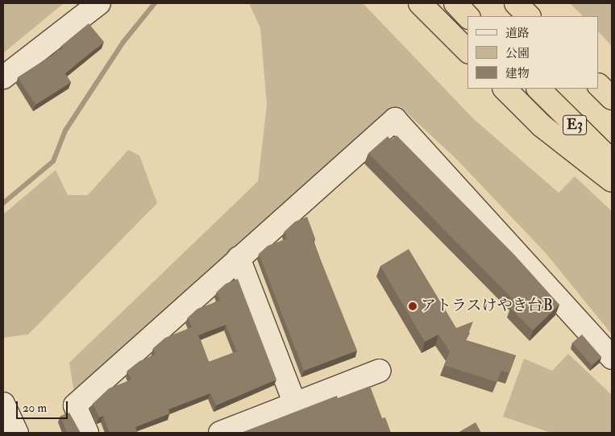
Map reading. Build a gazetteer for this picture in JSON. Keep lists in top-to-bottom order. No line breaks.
{"streets":{"highway":["E3"]},"places":["アトラスけやき台B"],"legend":["道路","公園","建物"],"scale_bar":"20 m"}
